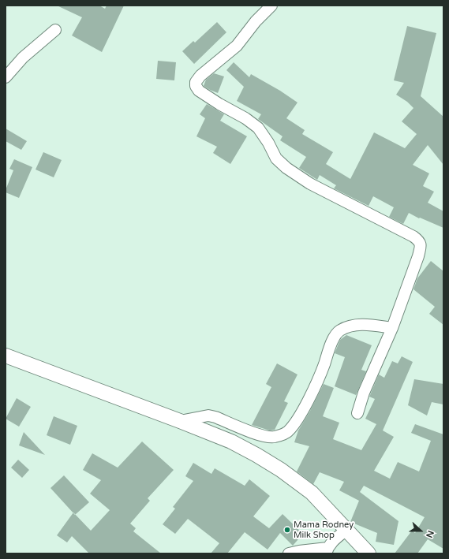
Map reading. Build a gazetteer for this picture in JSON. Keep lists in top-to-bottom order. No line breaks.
{"places":["Mama Rodney Milk Shop"],"north":"right"}
